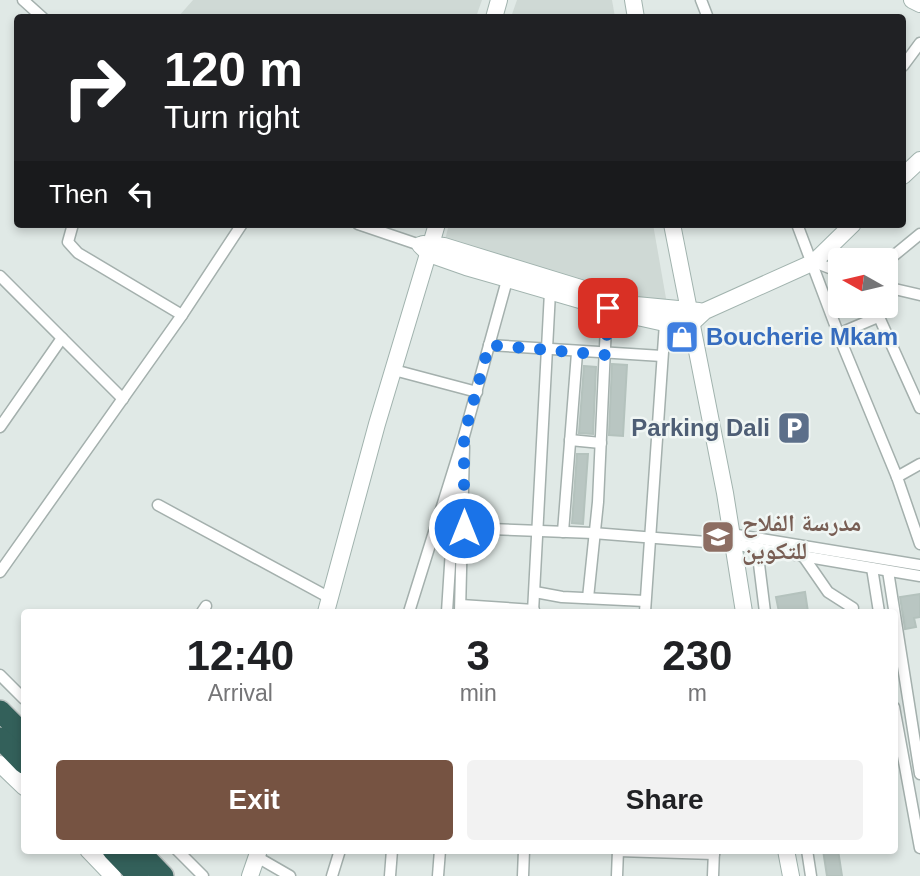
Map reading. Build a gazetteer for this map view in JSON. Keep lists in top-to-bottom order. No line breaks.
{"places":{"shop":["Boucherie Mkam"],"parking":["Parking Dali"],"school or university":["مدرسة الفلاح للتكوين"]},"north":"left","page":{"turn":["120 m","Turn right"],"then":"Then","eta":["12:40","Arrival","3","min","230","m"],"buttons":["Exit","Share"]}}
